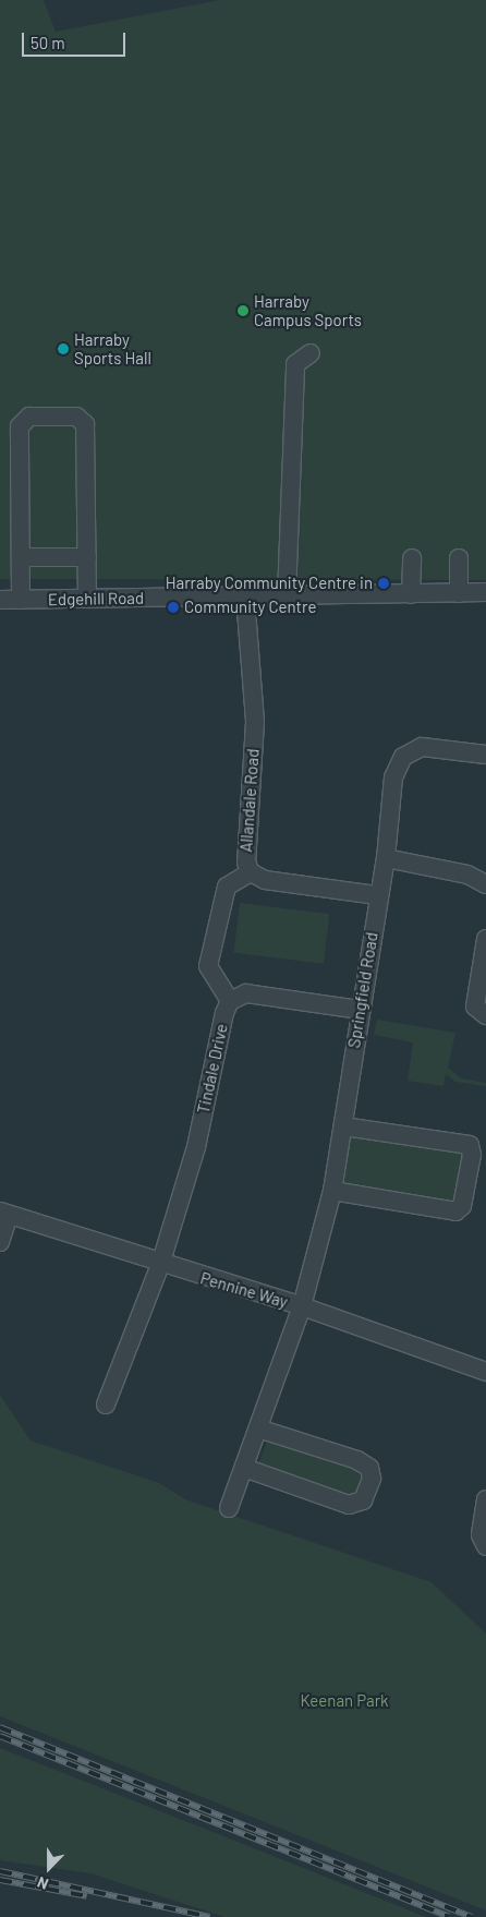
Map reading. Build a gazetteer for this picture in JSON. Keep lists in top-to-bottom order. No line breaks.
{"streets":{"street":["Edgehill Road","Allandale Road","Springfield Road","Tindale Drive","Pennine Way"]},"crossings":[["Edgehill Road","Allandale Road"],["Allandale Road","Springfield Road"],["Springfield Road","Tindale Drive"],["Springfield Road","Pennine Way"],["Tindale Drive","Pennine Way"]],"parks":["Keenan Park"],"places":["Harraby Campus Sports","Harraby Sports Hall","Harraby Community Centre in","Community Centre"],"scale_bar":"50 m","north":"bottom"}
